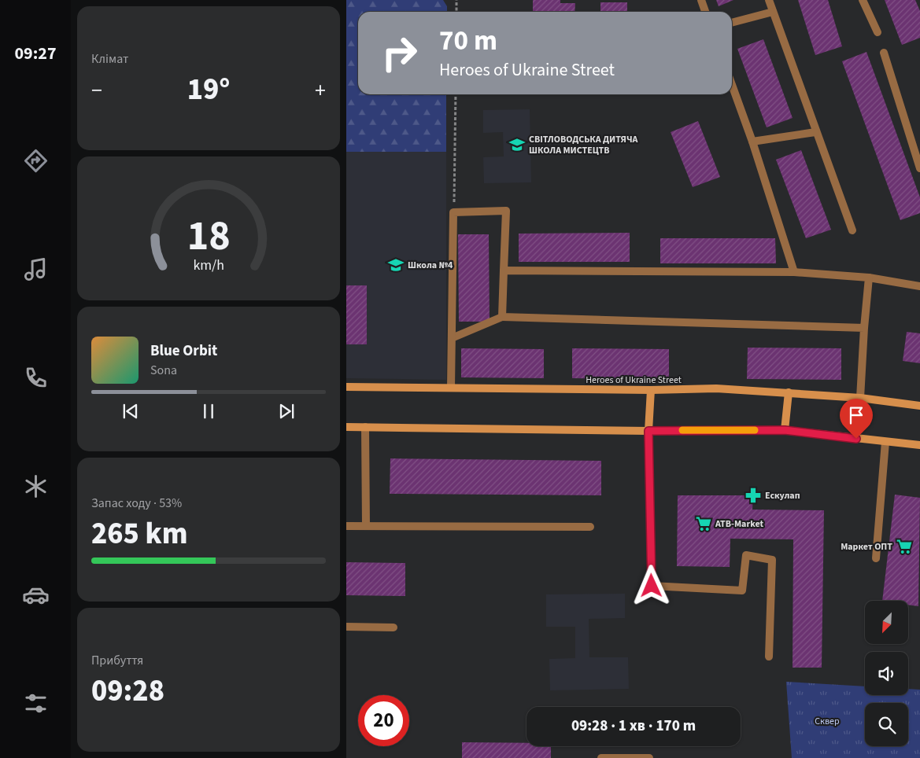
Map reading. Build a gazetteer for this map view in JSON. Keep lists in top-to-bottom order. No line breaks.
{"streets":{"main road":["Heroes of Ukraine Street"]},"parks":["Сквер"],"places":{"school or university":["СВІТЛОВОДСЬКА ДИТЯЧА ШКОЛА МИСТЕЦТВ","Школа №4"],"pharmacy":["Ескулап"],"supermarket":["ATB-Market","Маркет ОПТ"]},"north":"bottom left","page":{"tabs":"09:27","tile":["Клімат",["Запас ходу · 53%","265 km"],["Прибуття","09:28"]],"turn":["70 m","Heroes of Ukraine Street"],"heat":["−","19°","+"],"song":["Blue Orbit","Sona"],"limit":"20","trip":"09:28 · 1 хв · 170 m","gauge":["18","km/h"]}}
